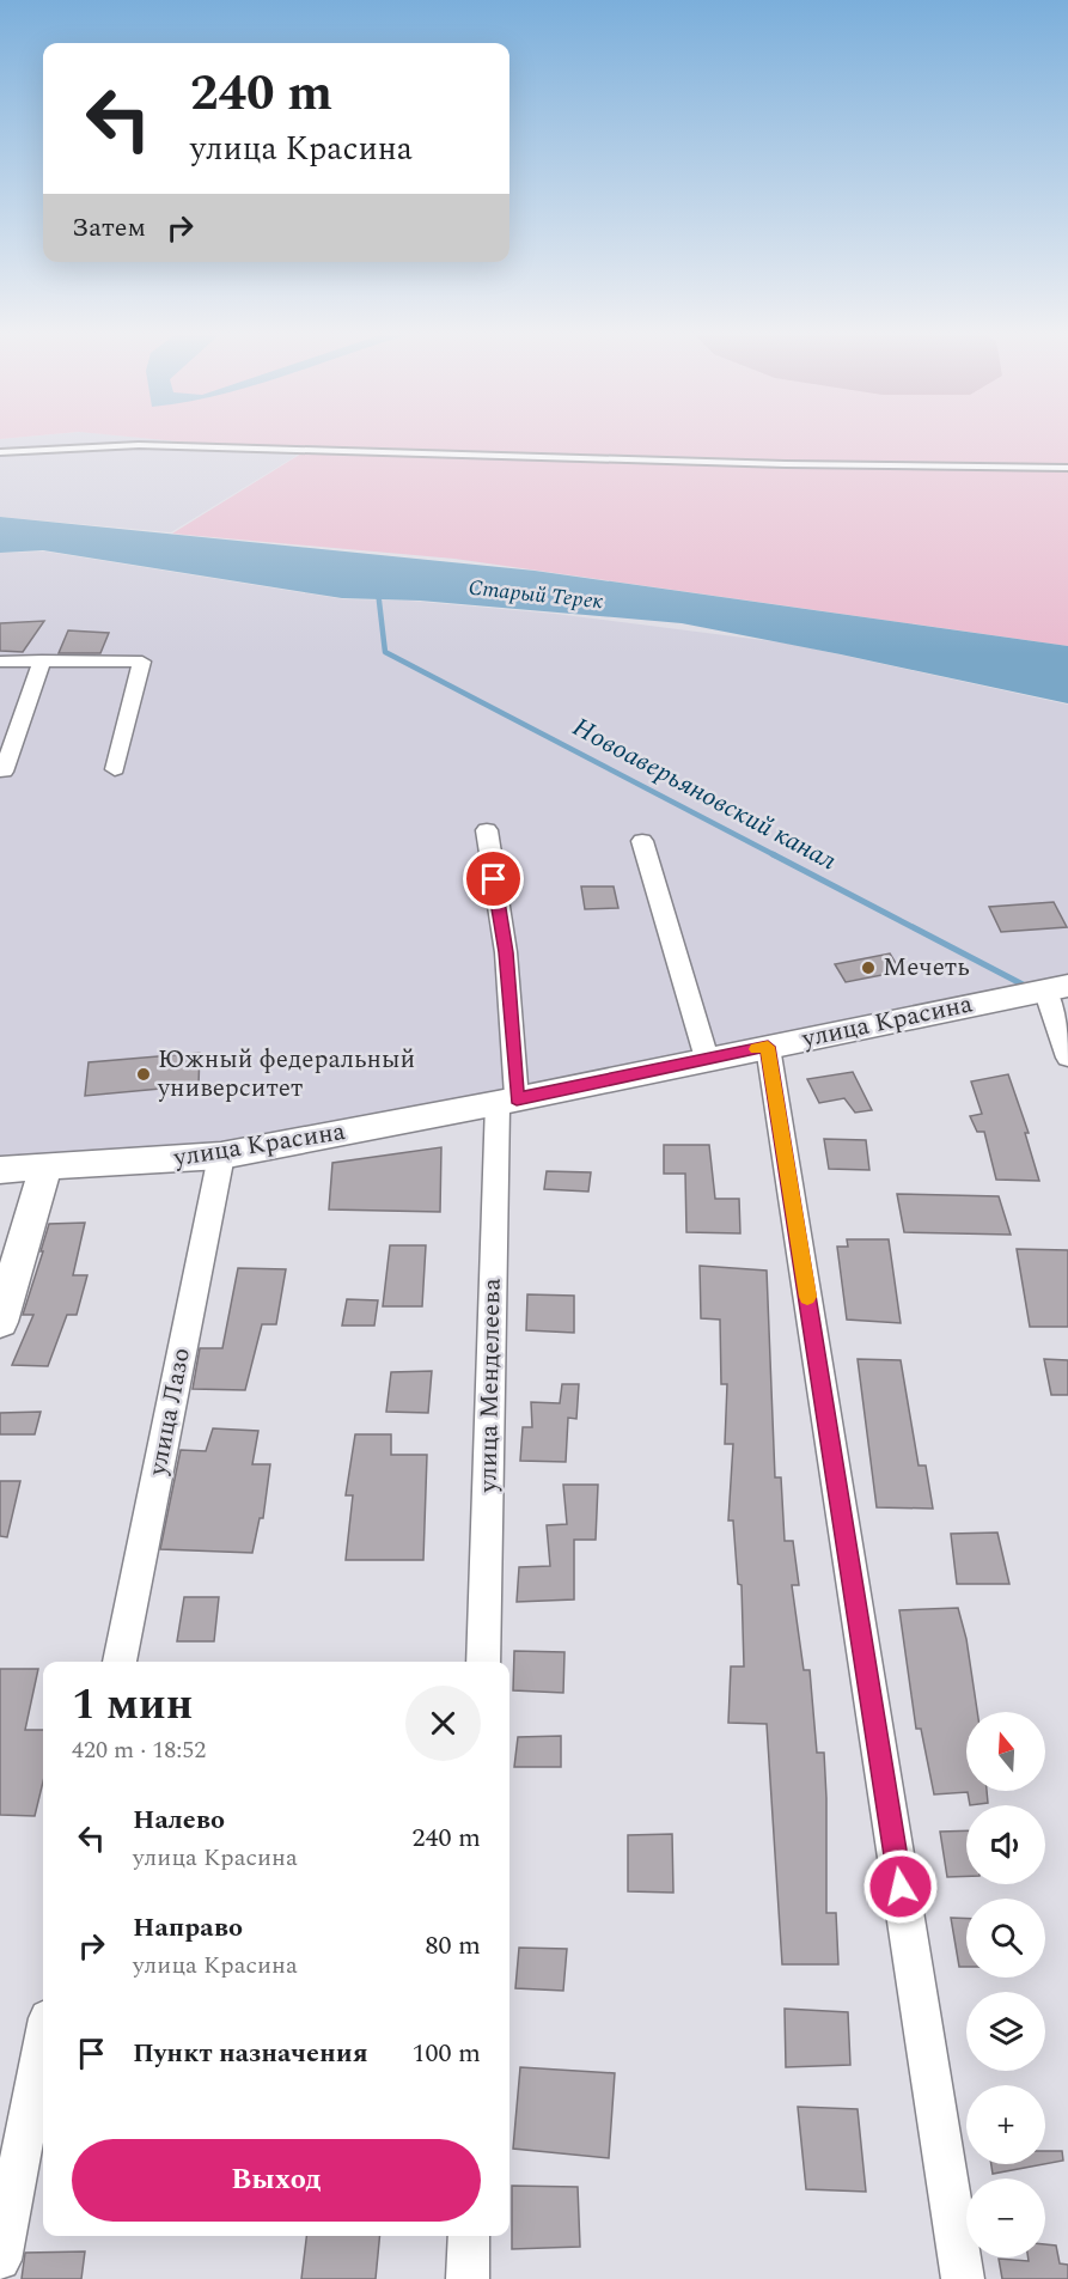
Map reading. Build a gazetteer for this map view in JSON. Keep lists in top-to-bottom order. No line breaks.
{"streets":{"street":["улица Красина","улица Менделеева","улица Лазо"]},"crossings":[["улица Красина","улица Менделеева"],["улица Красина","улица Лазо"]],"water":["Старый Терек","Новоаверьяновский канал"],"places":["Мечеть","Южный федеральный университет"],"north":"top","page":{"turn":["240 m","улица Красина"],"then":"Затем","heading":["1 мин","420 m · 18:52"],"map_buttons":["+","−"],"list":[{"name":"Налево","note":"улица Красина","value":"240 m"},{"name":"Направо","note":"улица Красина","value":"80 m"},{"name":"Пункт назначения","value":"100 m"}],"buttons":"Выход"}}
